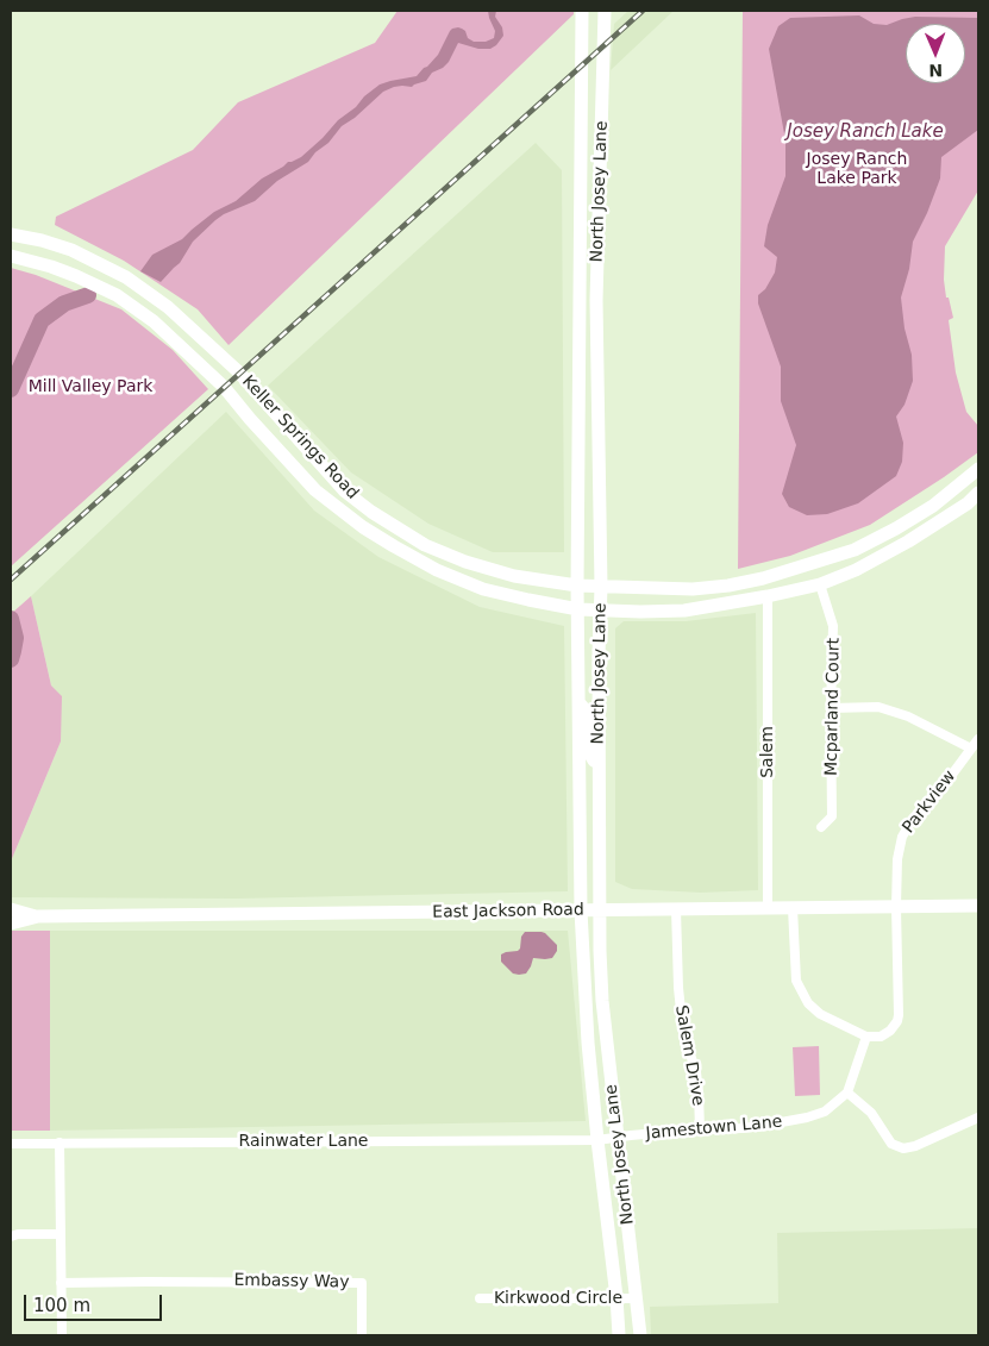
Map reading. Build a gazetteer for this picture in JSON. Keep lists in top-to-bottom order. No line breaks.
{"streets":{"main road":["North Josey Lane","Keller Springs Road","East Jackson Road"],"street":["Mcparland Court","Salem","Parkview","Salem Drive","Jamestown Lane","Rainwater Lane","Embassy Way","Kirkwood Circle"]},"crossings":[["North Josey Lane","Keller Springs Road"],["North Josey Lane","East Jackson Road"],["North Josey Lane","Jamestown Lane"],["North Josey Lane","Rainwater Lane"],["North Josey Lane","Kirkwood Circle"],["Keller Springs Road","Mcparland Court"],["Keller Springs Road","Salem"],["Salem","East Jackson Road"],["Parkview","East Jackson Road"],["East Jackson Road","Salem Drive"],["Salem Drive","Jamestown Lane"],["Jamestown Lane","Rainwater Lane"]],"water":["Josey Ranch Lake"],"parks":["Josey Ranch Lake Park","Mill Valley Park"],"scale_bar":"100 m","north":"bottom"}
